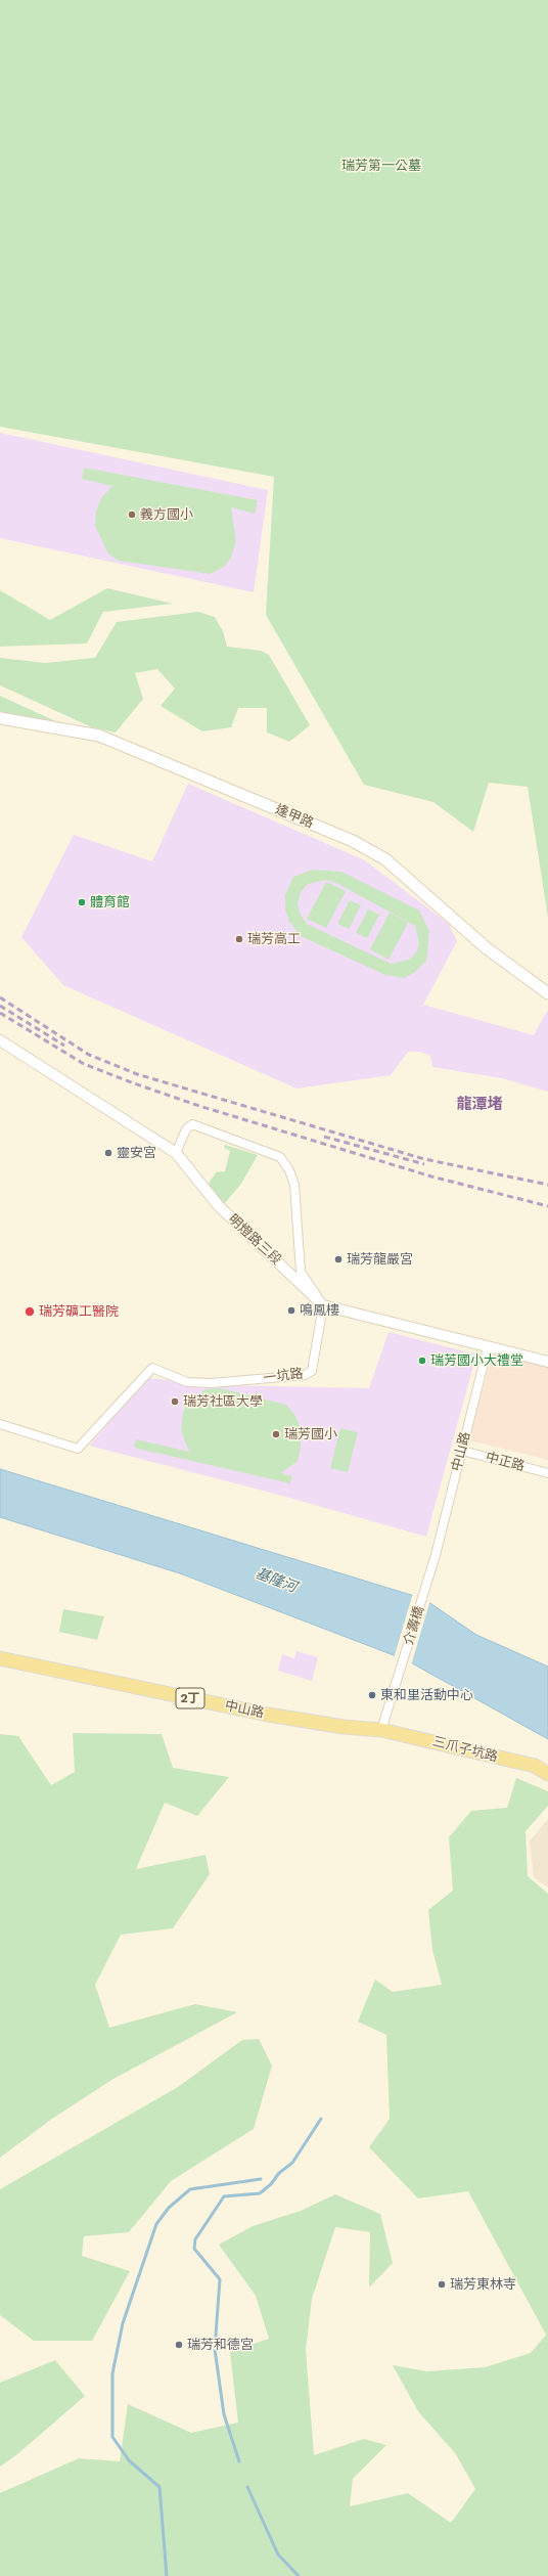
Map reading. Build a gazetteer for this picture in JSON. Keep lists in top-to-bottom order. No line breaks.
{"streets":{"main road":["逢甲路","中山路","2丁","三爪子坑路"],"street":["明燈路三段","一坑路","中正路","介壽橋"]},"crossings":[["明燈路三段","一坑路"],["明燈路三段","中山路"],["中山路","中正路"],["中山路","介壽橋"],["中山路","三爪子坑路"],["介壽橋","三爪子坑路"]],"districts":["龍潭堵"],"water":["基隆河"],"parks":["瑞芳第一公墓"],"places":["義方國小","體育館","瑞芳高工","靈安宮","瑞芳龍嚴宮","鳴鳳樓","瑞芳礦工醫院","瑞芳國小大禮堂","瑞芳社區大學","瑞芳國小","東和里活動中心","瑞芳東林寺","瑞芳和德宮"]}
